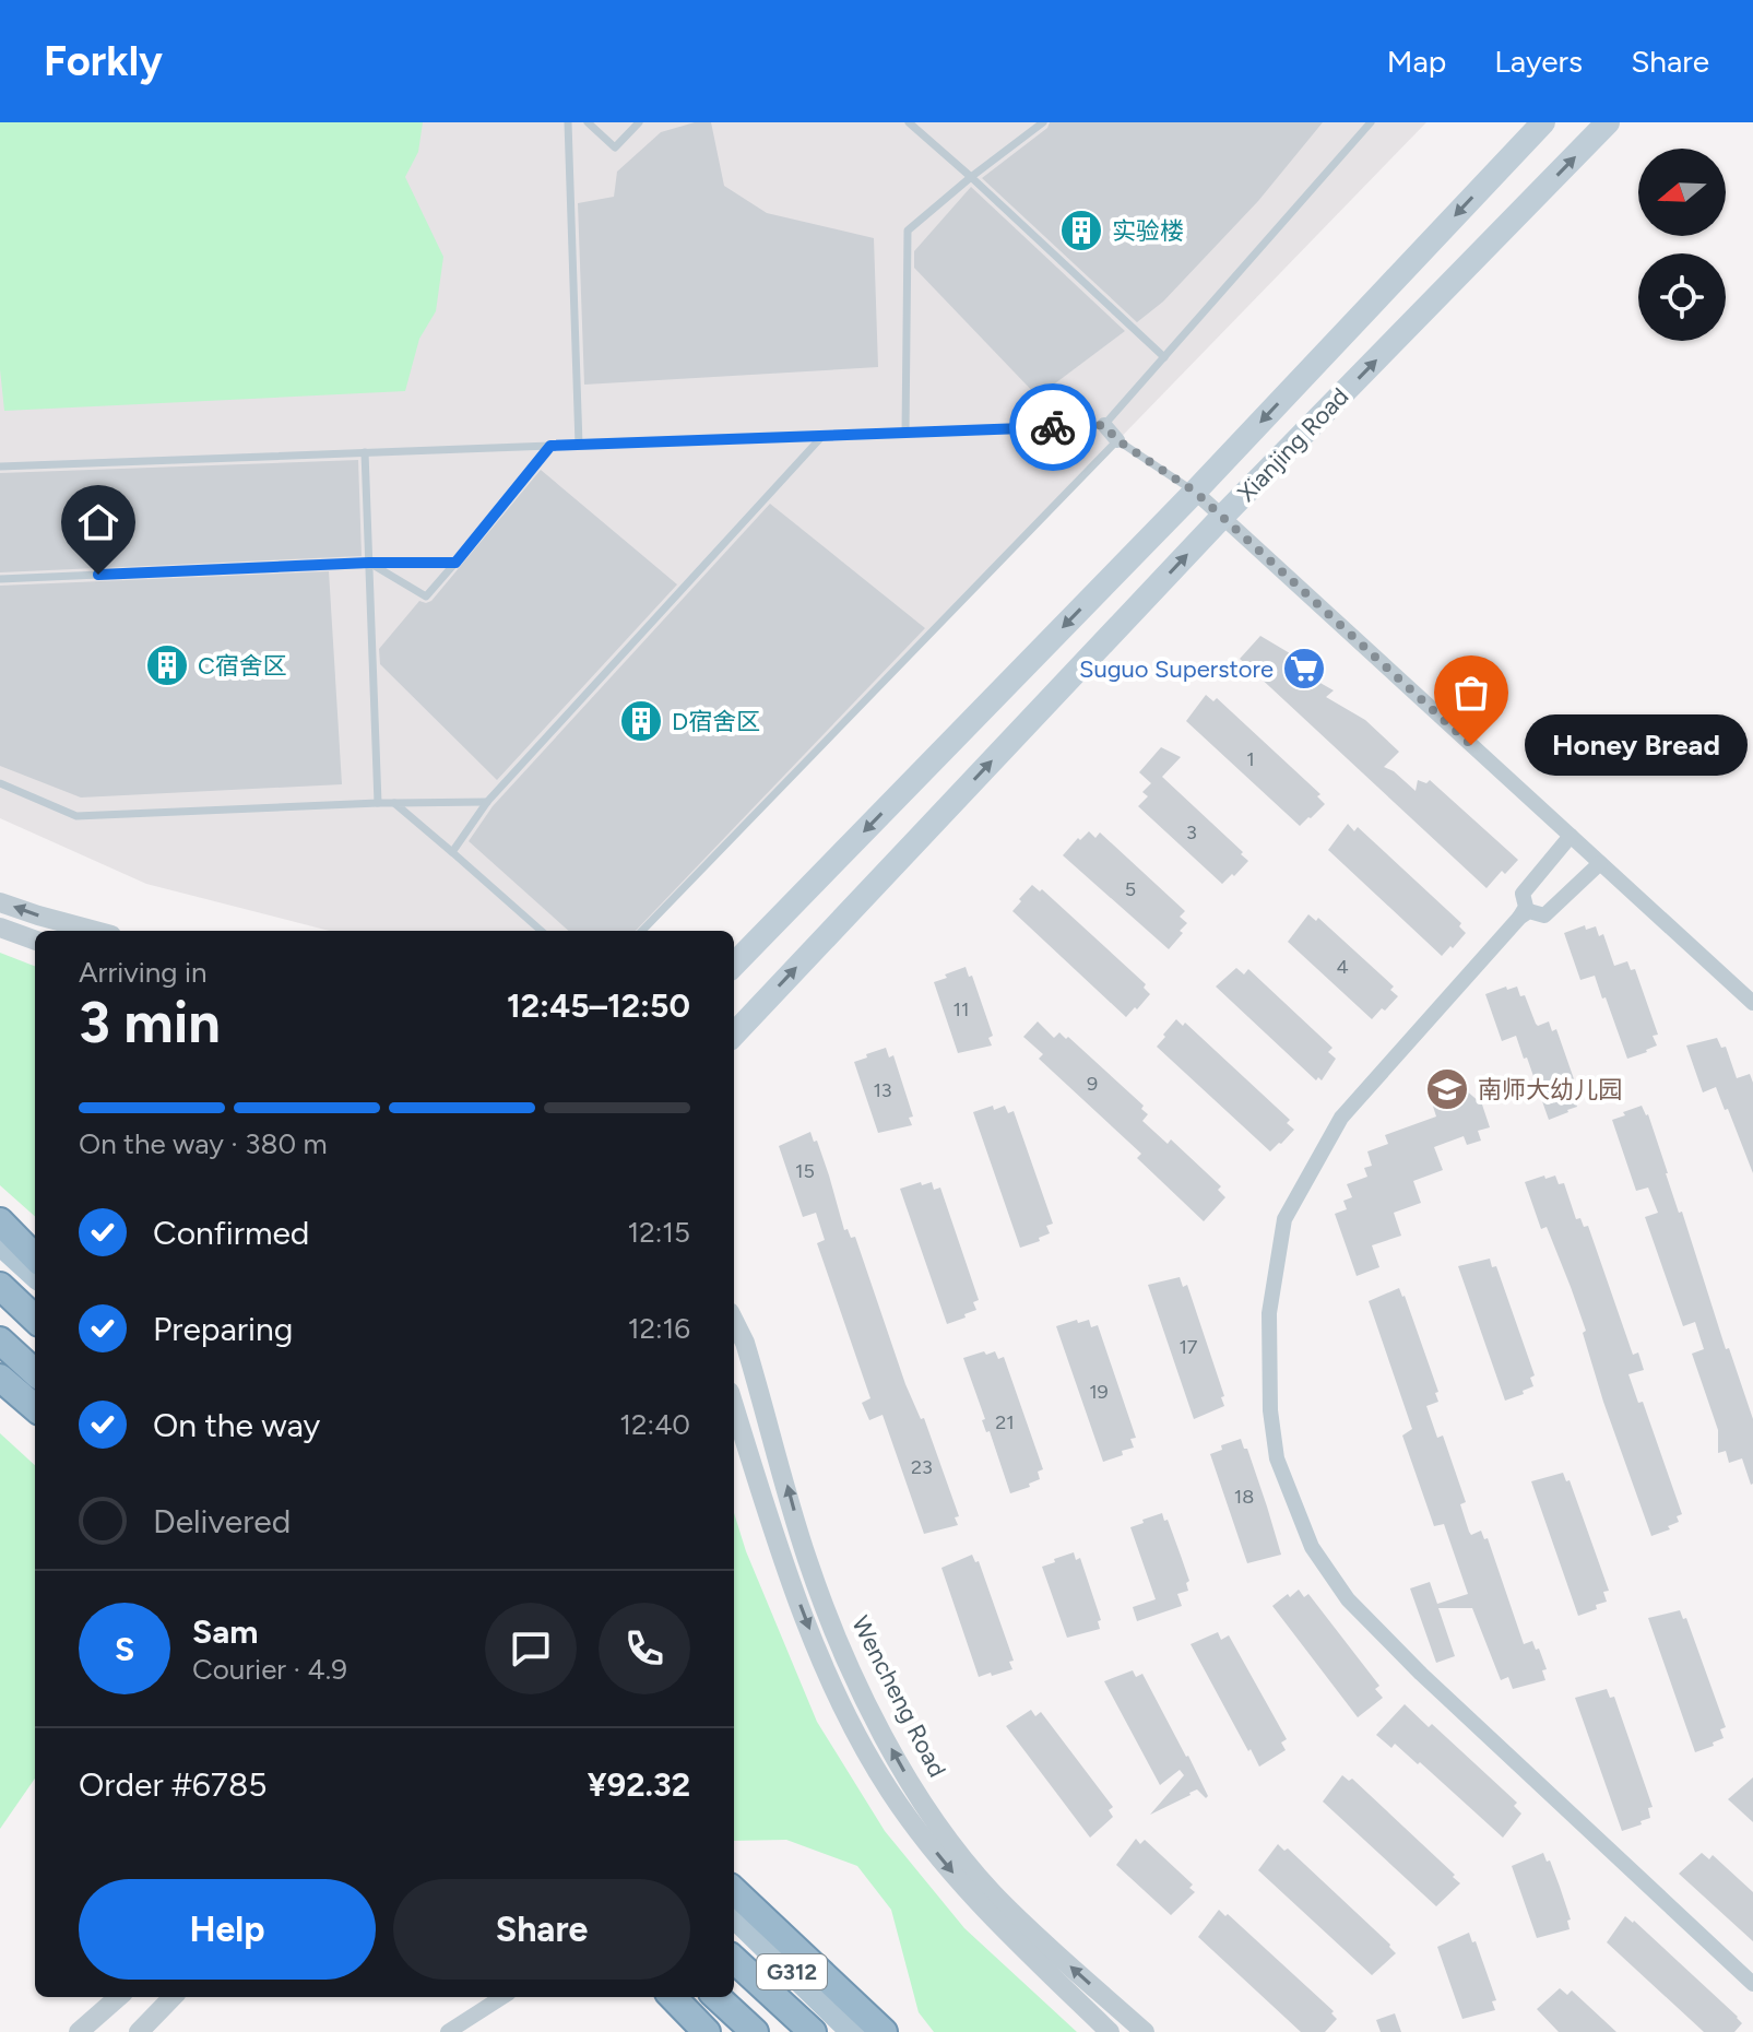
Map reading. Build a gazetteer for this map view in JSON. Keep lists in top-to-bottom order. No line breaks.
{"streets":{"highway":["G312"],"main road":["Xianjing Road"],"street":["Wencheng Road"]},"places":{"building":["实验楼","C宿舍区","D宿舍区"],"supermarket":["Suguo Superstore"],"other":["Honey Bread"],"school or university":["南师大幼儿园"]},"house_numbers":["1","3","5","4","11","9","13","15","17","19","21","23","18"],"north":"left","page":{"header":"Forkly","nav":["Map","Layers","Share"],"bubble":"Honey Bread","heading":["3 min","Arriving in","12:45–12:50"],"panel":["Sam","Courier · 4.9","Order #6785","¥92.32"],"bar":"On the way · 380 m","list":[["Confirmed","12:15"],["Preparing","12:16"],["On the way","12:40"],"Delivered"],"round":"S","buttons":["Help","Share"]}}
